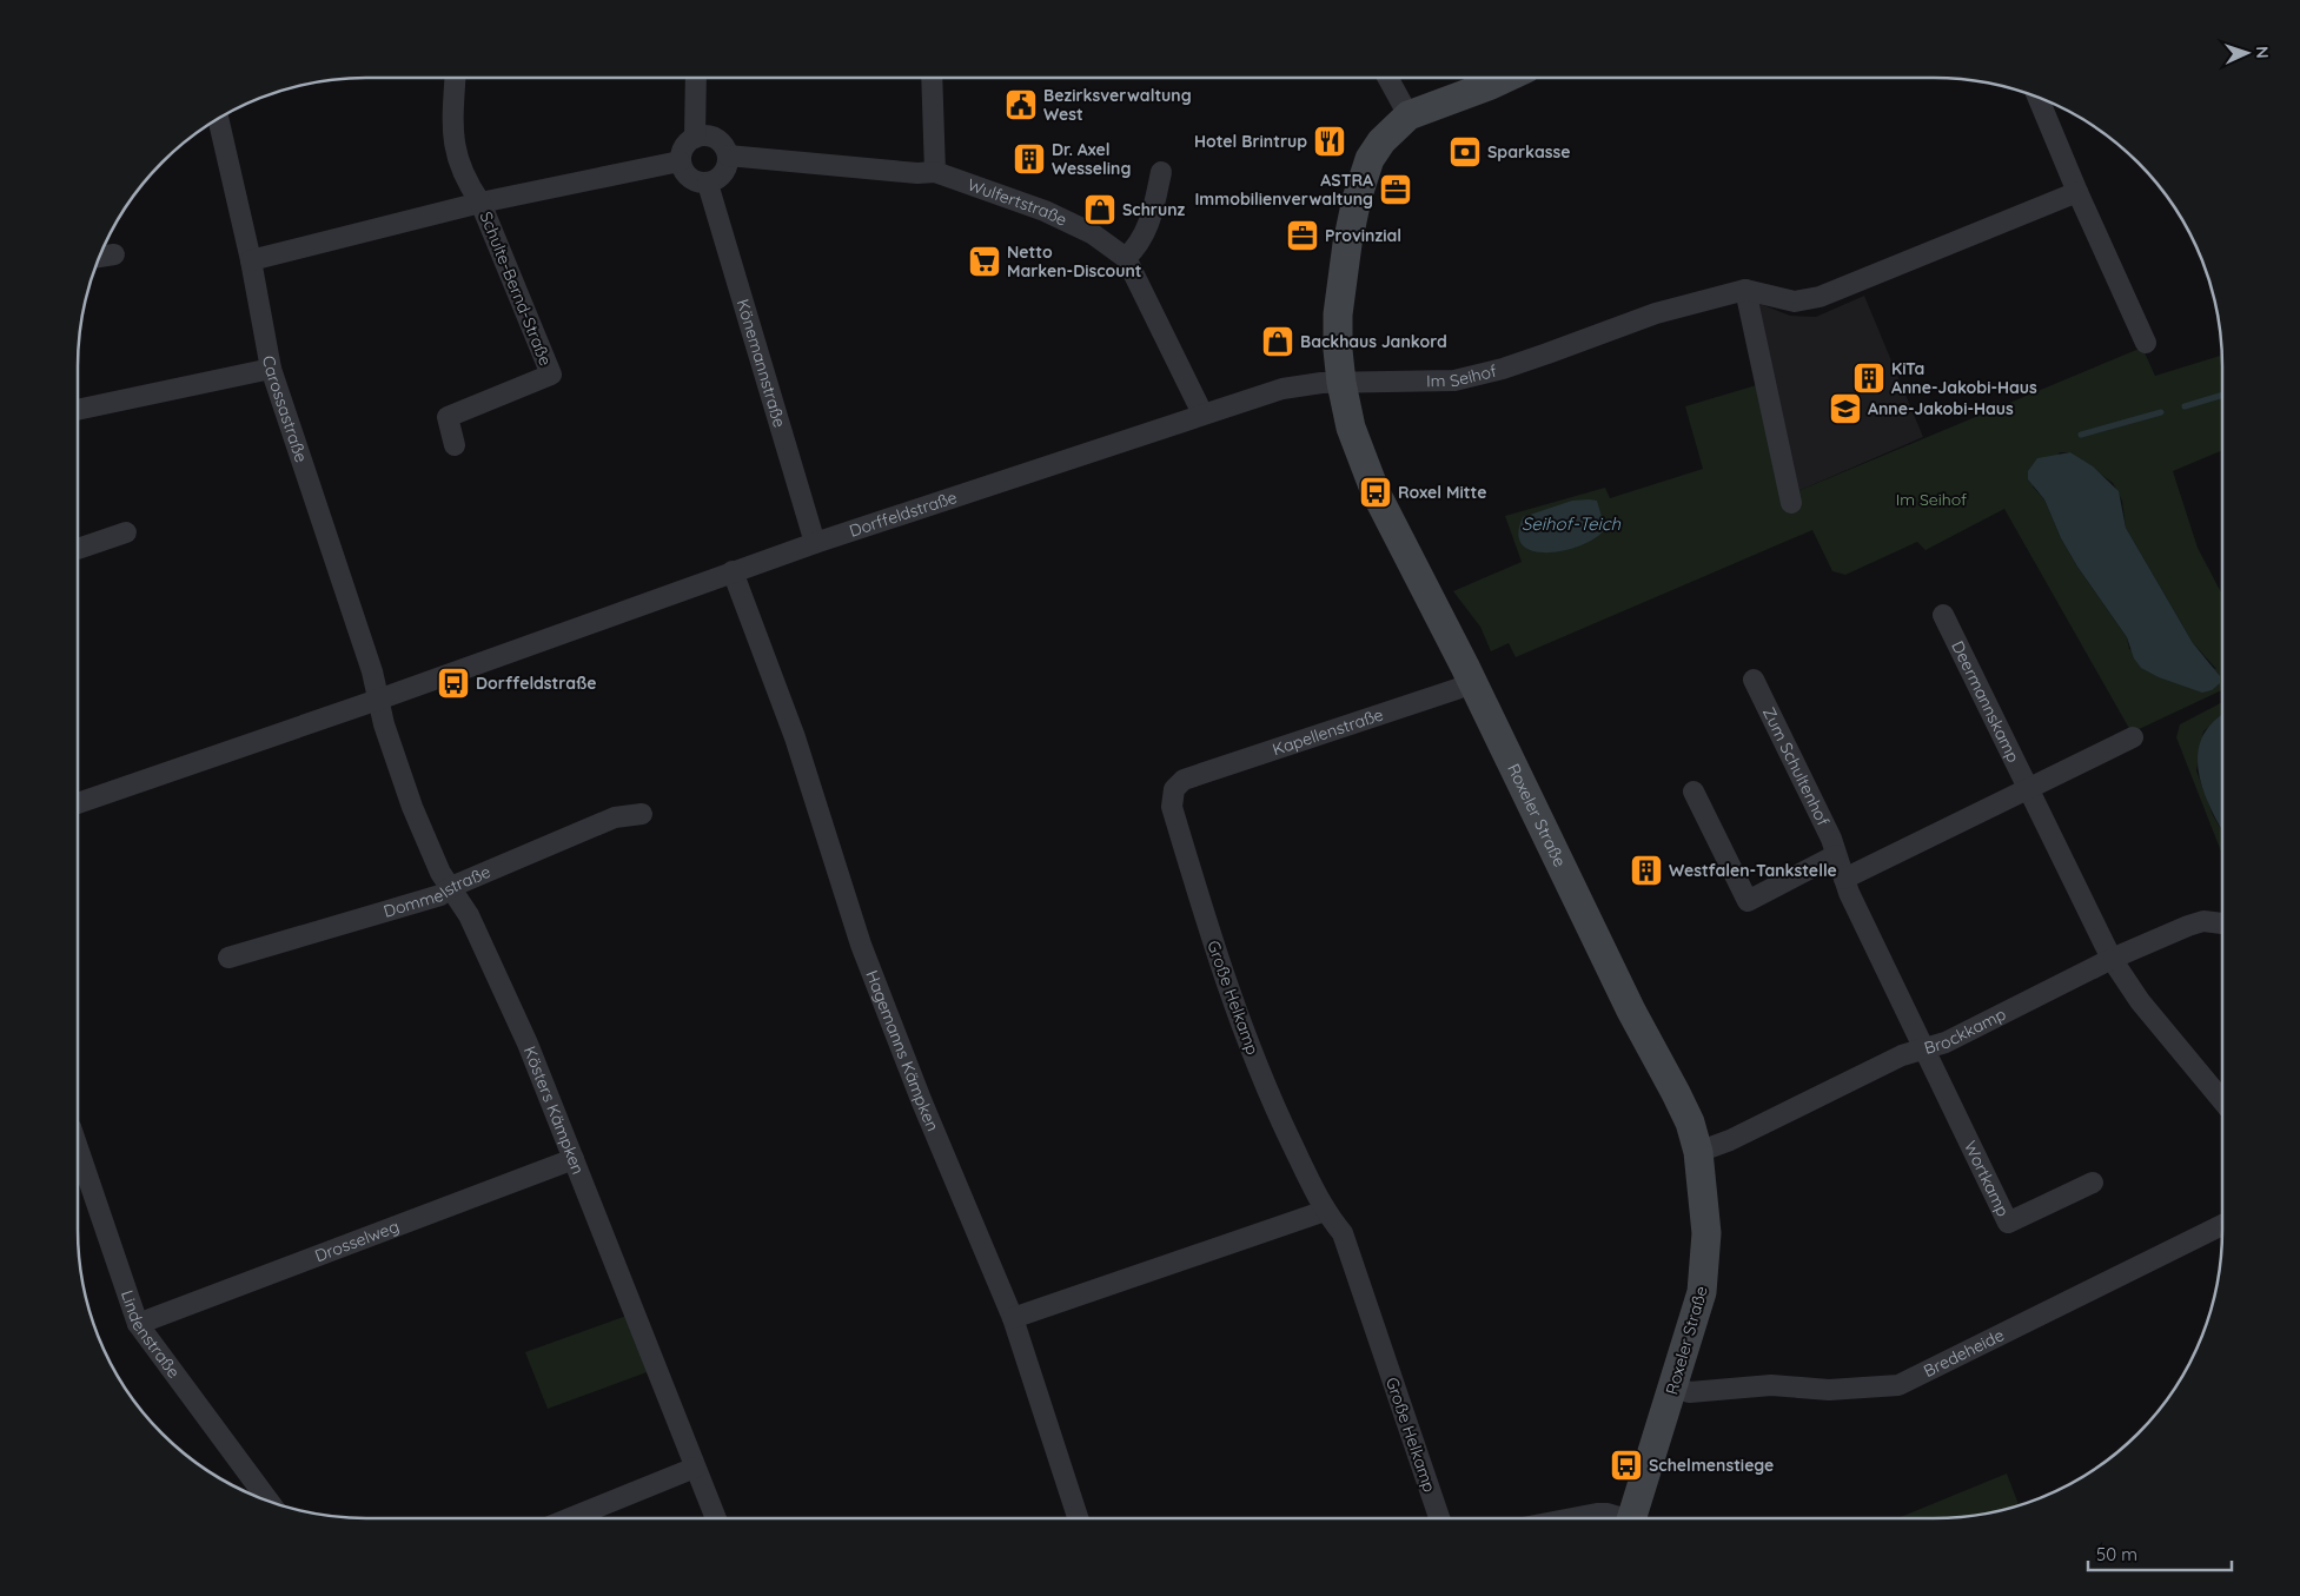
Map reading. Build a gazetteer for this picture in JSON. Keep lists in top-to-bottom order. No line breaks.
{"streets":{"main road":["Roxeler Straße"],"street":["Wulfertstraße","Schulte-Bernd-Straße","Könemannstraße","Im Seihof","Carossastraße","Dorffeldstraße","Deermannskamp","Kapellenstraße","Zum Schultenhof","Dommelstraße","Große Helkamp","Brockkamp","Hagemanns Kämpken","Kösters Kämpken","Wortkamp","Drosselweg","Lindenstraße","Bredeheide"]},"crossings":[["Wulfertstraße","Schulte-Bernd-Straße"],["Wulfertstraße","Könemannstraße"],["Wulfertstraße","Dorffeldstraße"],["Schulte-Bernd-Straße","Könemannstraße"],["Schulte-Bernd-Straße","Carossastraße"],["Könemannstraße","Dorffeldstraße"],["Im Seihof","Dorffeldstraße"],["Im Seihof","Roxeler Straße"],["Carossastraße","Dorffeldstraße"],["Carossastraße","Kösters Kämpken"],["Dorffeldstraße","Roxeler Straße"],["Dorffeldstraße","Hagemanns Kämpken"],["Dorffeldstraße","Kösters Kämpken"],["Deermannskamp","Brockkamp"],["Kapellenstraße","Roxeler Straße"],["Kapellenstraße","Große Helkamp"],["Zum Schultenhof","Brockkamp"],["Zum Schultenhof","Wortkamp"],["Roxeler Straße","Brockkamp"],["Roxeler Straße","Bredeheide"],["Dommelstraße","Kösters Kämpken"],["Brockkamp","Wortkamp"],["Kösters Kämpken","Drosselweg"],["Drosselweg","Lindenstraße"]],"water":["Seihof-Teich"],"parks":["Im Seihof"],"places":{"public building":["Bezirksverwaltung West"],"restaurant":["Hotel Brintrup"],"bank":["Sparkasse"],"building":["Dr. Axel Wesseling","KiTa Anne-Jakobi-Haus","Westfalen-Tankstelle"],"office":["ASTRA Immobilienverwaltung","Provinzial"],"shop":["Schrunz","Backhaus Jankord"],"supermarket":["Netto Marken-Discount"],"school or university":["Anne-Jakobi-Haus"],"bus stop":["Roxel Mitte","Dorffeldstraße","Schelmenstiege"]},"scale_bar":"50 m","north":"right"}
